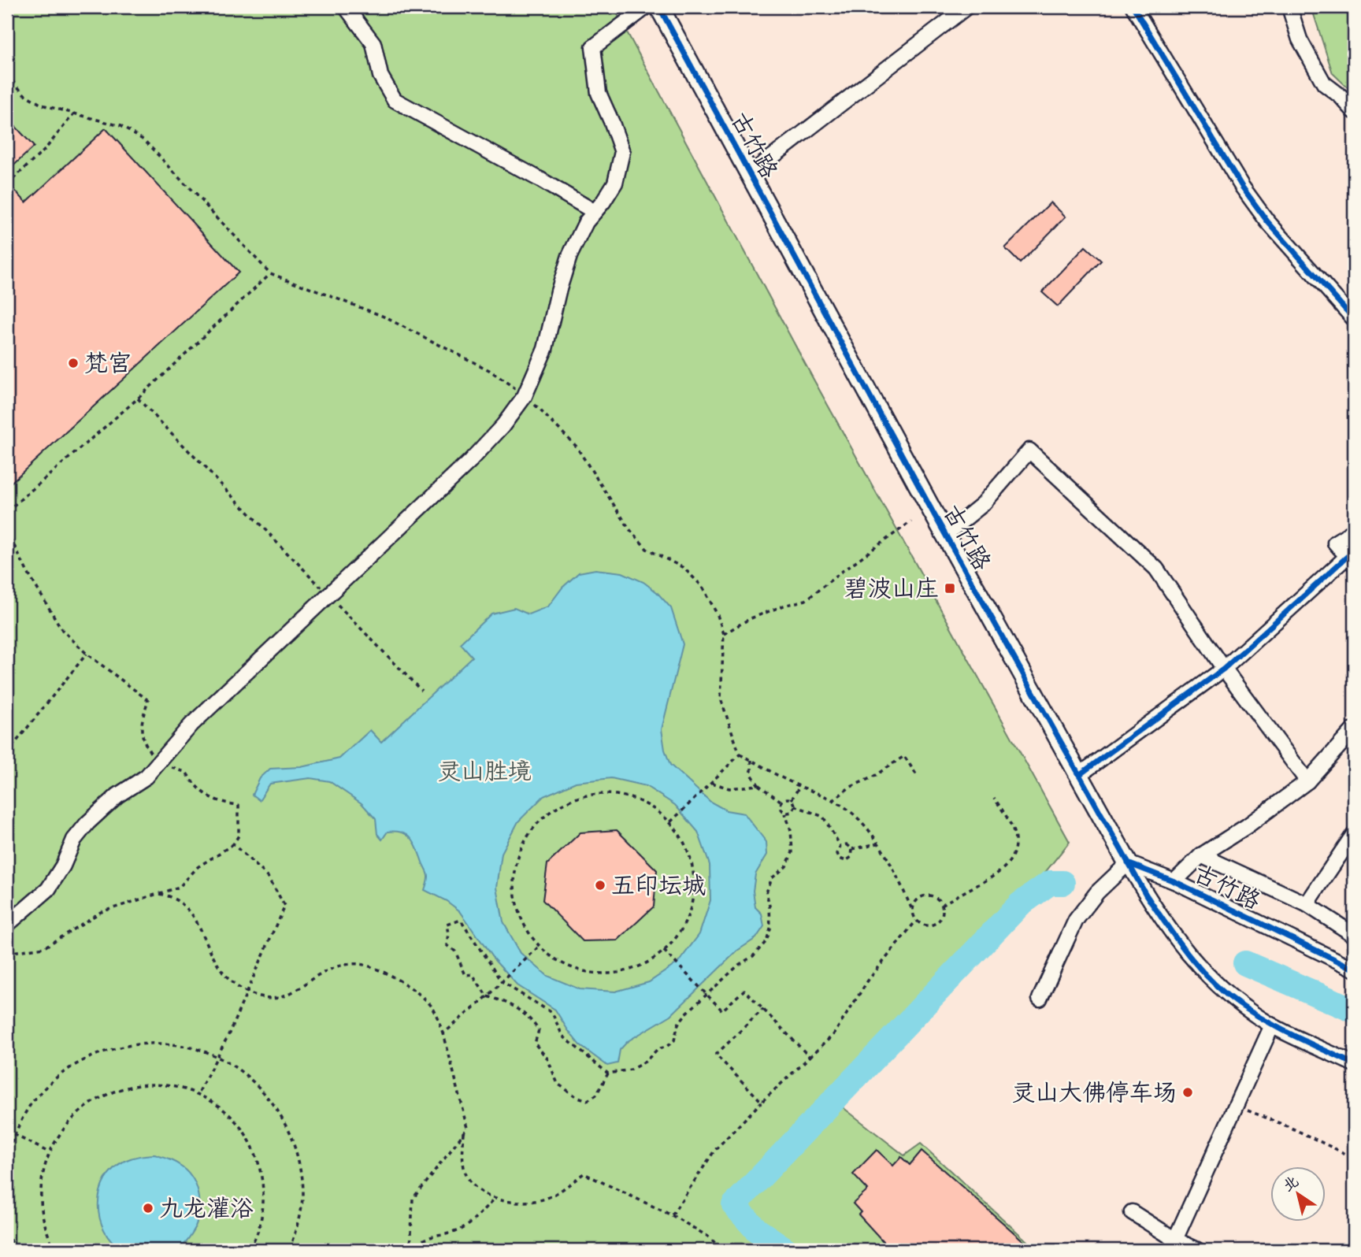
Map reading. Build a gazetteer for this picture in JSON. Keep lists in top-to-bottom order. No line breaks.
{"streets":{"main road":["古竹路"]},"parks":["灵山胜境"],"places":{"other":["梵宫","五印坛城","灵山大佛停车场","九龙灌浴"],"transit":["碧波山庄"]},"north":"top left"}
